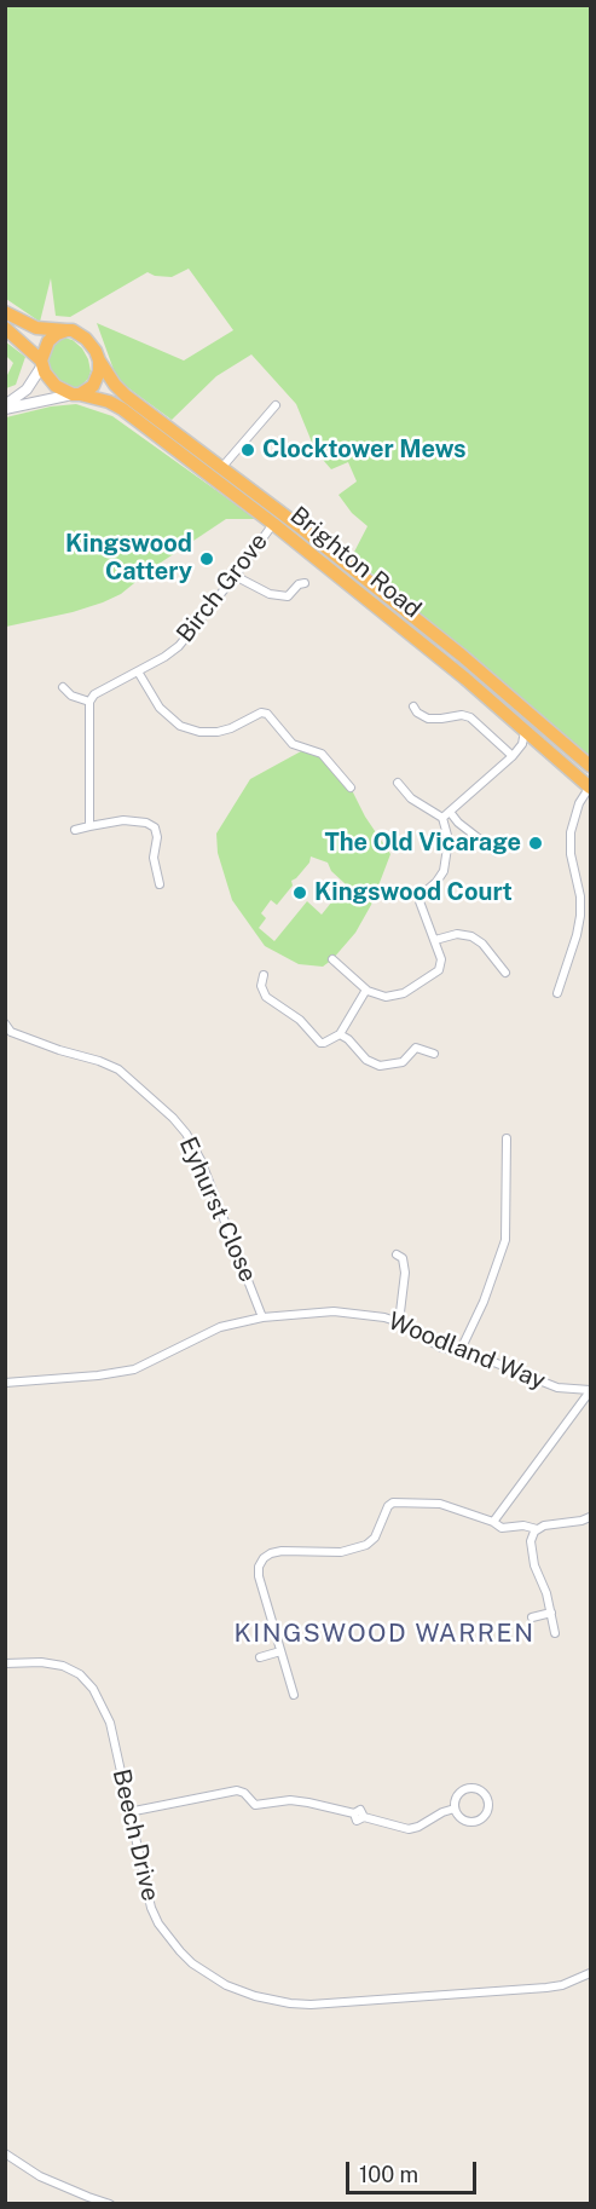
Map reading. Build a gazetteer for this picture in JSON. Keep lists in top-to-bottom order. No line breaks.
{"streets":{"highway":["Brighton Road"],"street":["Birch Grove","Eyhurst Close","Woodland Way","Beech Drive"]},"crossings":[["Brighton Road","Birch Grove"],["Eyhurst Close","Woodland Way"]],"districts":["KINGSWOOD WARREN"],"places":["Clocktower Mews","Kingswood Cattery","The Old Vicarage","Kingswood Court"],"scale_bar":"100 m"}
